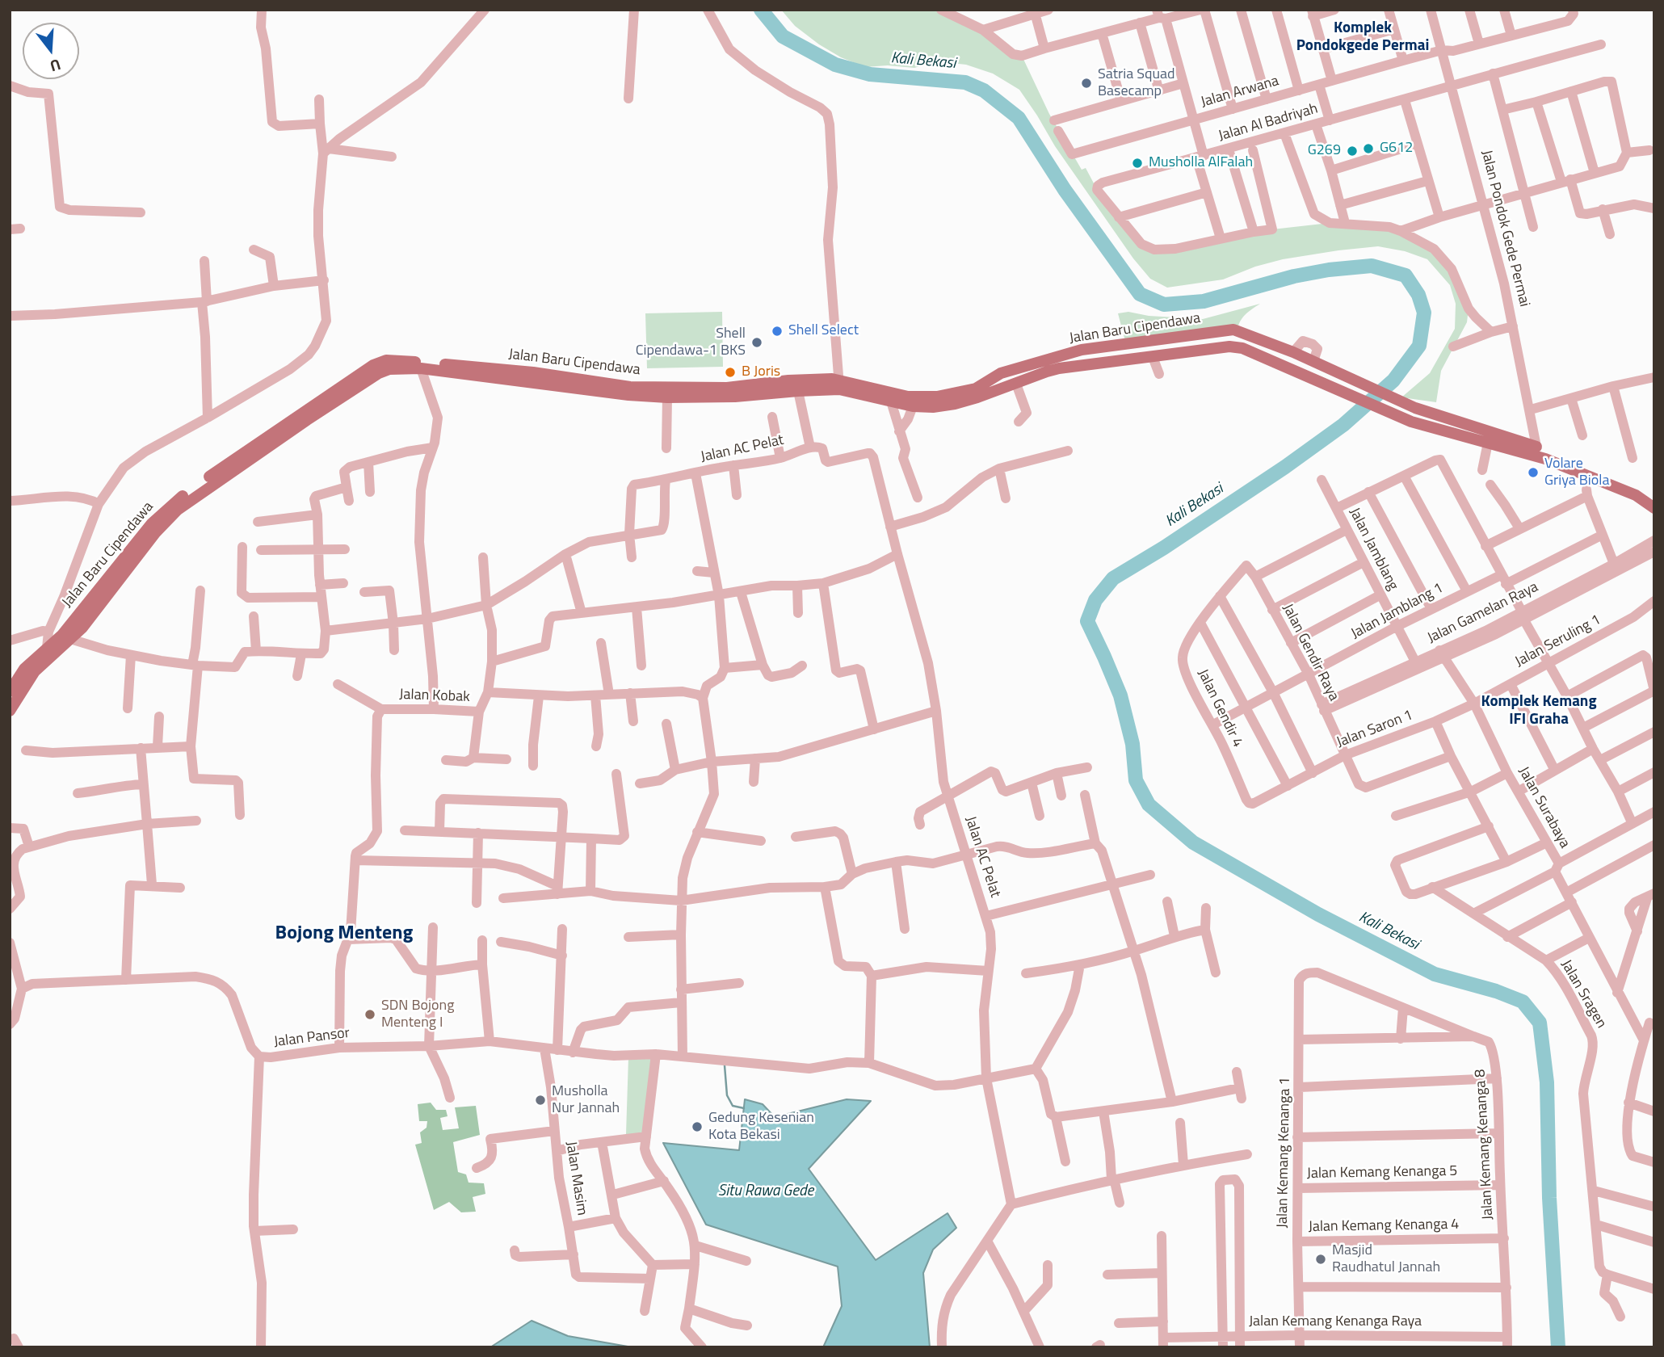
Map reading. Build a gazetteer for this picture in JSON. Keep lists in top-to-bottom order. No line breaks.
{"streets":{"main road":["Jalan Baru Cipendawa"],"street":["Jalan Arwana","Jalan Al Badriyah","Jalan Pondok Gede Permai","Jalan AC Pelat","Jalan Jamblang","Jalan Jamblang 1","Jalan Gamelan Raya","Jalan Seruling 1","Jalan Gendir Raya","Jalan Kobak","Jalan Gendir 4","Jalan Saron 1","Jalan Surabaya","Jalan Sragen","Jalan Pansor","Jalan Kemang Kenanga 8","Jalan Kemang Kenanga 1","Jalan Kemang Kenanga 5","Jalan Masim","Jalan Kemang Kenanga 4","Jalan Kemang Kenanga Raya"]},"crossings":[["Jalan Arwana","Jalan Pondok Gede Permai"],["Jalan Al Badriyah","Jalan Pondok Gede Permai"],["Jalan Pondok Gede Permai","Jalan Baru Cipendawa"],["Jalan AC Pelat","Jalan Pansor"],["Jalan Jamblang","Jalan Jamblang 1"],["Jalan Jamblang","Jalan Gamelan Raya"],["Jalan Jamblang 1","Jalan Gendir Raya"],["Jalan Jamblang 1","Jalan Gendir 4"],["Jalan Gamelan Raya","Jalan Gendir Raya"],["Jalan Gamelan Raya","Jalan Surabaya"],["Jalan Seruling 1","Jalan Saron 1"],["Jalan Seruling 1","Jalan Surabaya"],["Jalan Gendir Raya","Jalan Gendir 4"],["Jalan Gendir Raya","Jalan Saron 1"],["Jalan Gendir 4","Jalan Saron 1"],["Jalan Saron 1","Jalan Surabaya"],["Jalan Pansor","Jalan Masim"],["Jalan Kemang Kenanga 8","Jalan Kemang Kenanga 5"],["Jalan Kemang Kenanga 8","Jalan Kemang Kenanga 4"],["Jalan Kemang Kenanga 8","Jalan Kemang Kenanga Raya"],["Jalan Kemang Kenanga 1","Jalan Kemang Kenanga 5"],["Jalan Kemang Kenanga 1","Jalan Kemang Kenanga 4"],["Jalan Kemang Kenanga 1","Jalan Kemang Kenanga Raya"]],"districts":["Komplek Pondokgede Permai","Komplek Kemang IFI Graha","Bojong Menteng"],"water":["Kali Bekasi","Situ Rawa Gede"],"places":["Satria Squad Basecamp","G612","G269","Musholla AlFalah","Shell Select","Shell Cipendawa-1 BKS","B Joris","Volare Griya Biola","SDN Bojong Menteng I","Musholla Nur Jannah","Gedung Kesenian Kota Bekasi","Masjid Raudhatul Jannah"],"north":"bottom"}
